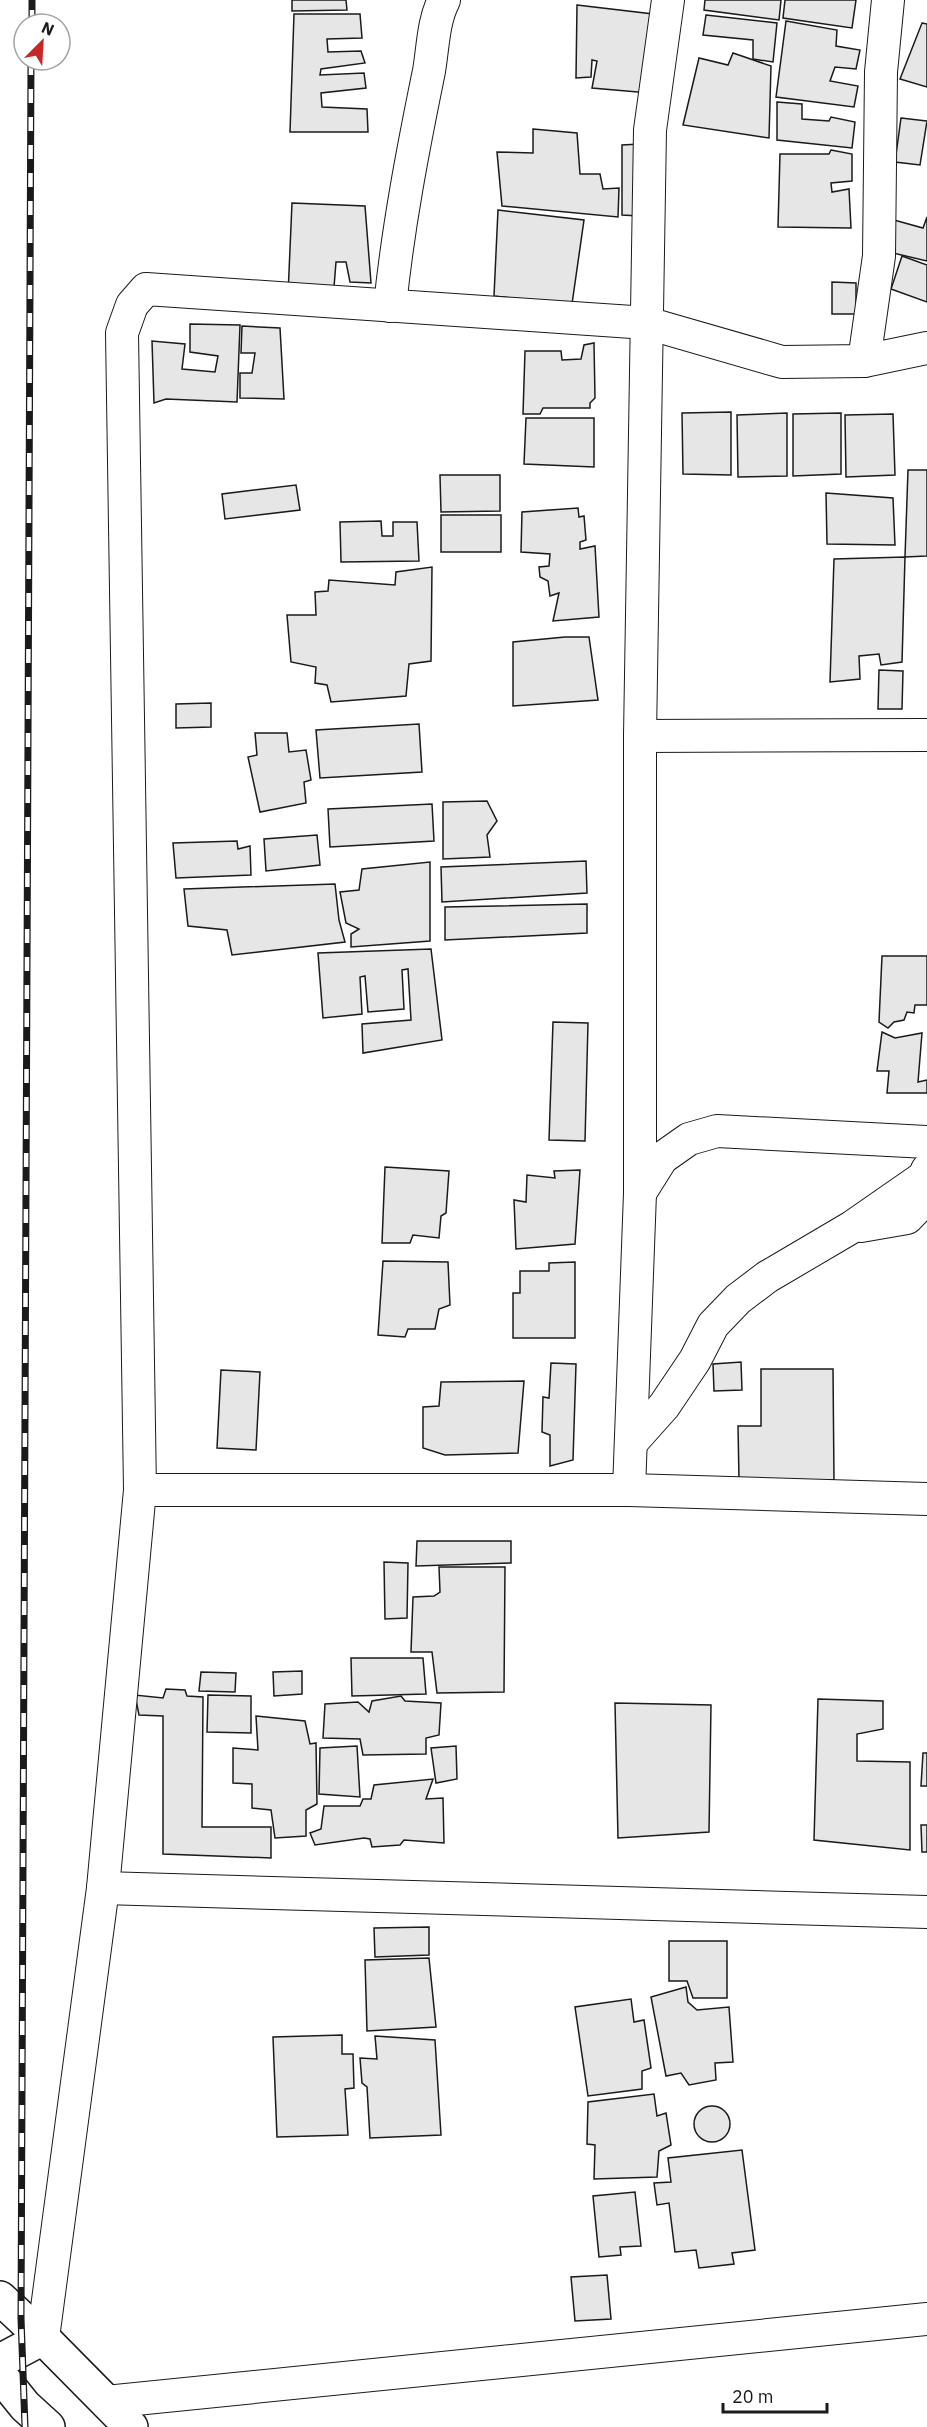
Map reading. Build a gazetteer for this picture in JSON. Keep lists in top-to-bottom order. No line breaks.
{"scale_bar":"20 m","north":"top right"}
